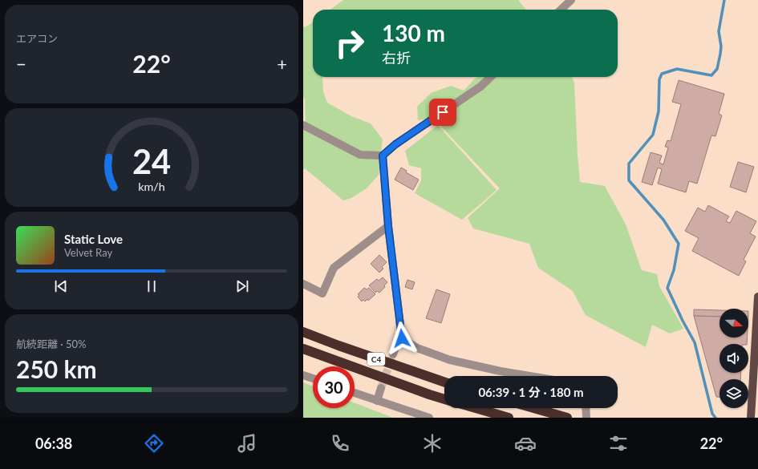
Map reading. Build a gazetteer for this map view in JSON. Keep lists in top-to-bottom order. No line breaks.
{"streets":{"highway":["C4"]},"north":"right","page":{"tile":["エアコン",["航続距離 · 50%","250 km"]],"turn":["130 m","右折"],"heat":["−","22°","+"],"song":["Static Love","Velvet Ray"],"limit":"30","trip":"06:39 · 1 分 · 180 m","tabs":["06:38","22°"],"gauge":["24","km/h"]}}
